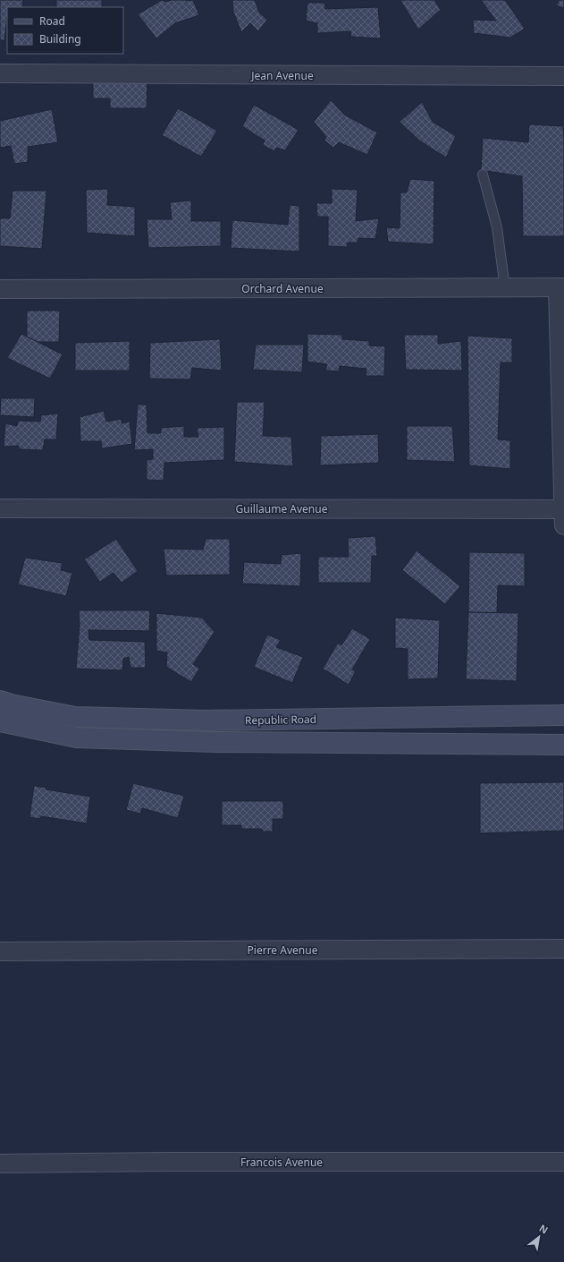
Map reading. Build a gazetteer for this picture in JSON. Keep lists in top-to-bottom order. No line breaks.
{"streets":{"main road":["Republic Road"],"street":["Jean Avenue","Orchard Avenue","Guillaume Avenue","Pierre Avenue","Francois Avenue"]},"legend":["Road","Building"],"north":"top right"}
